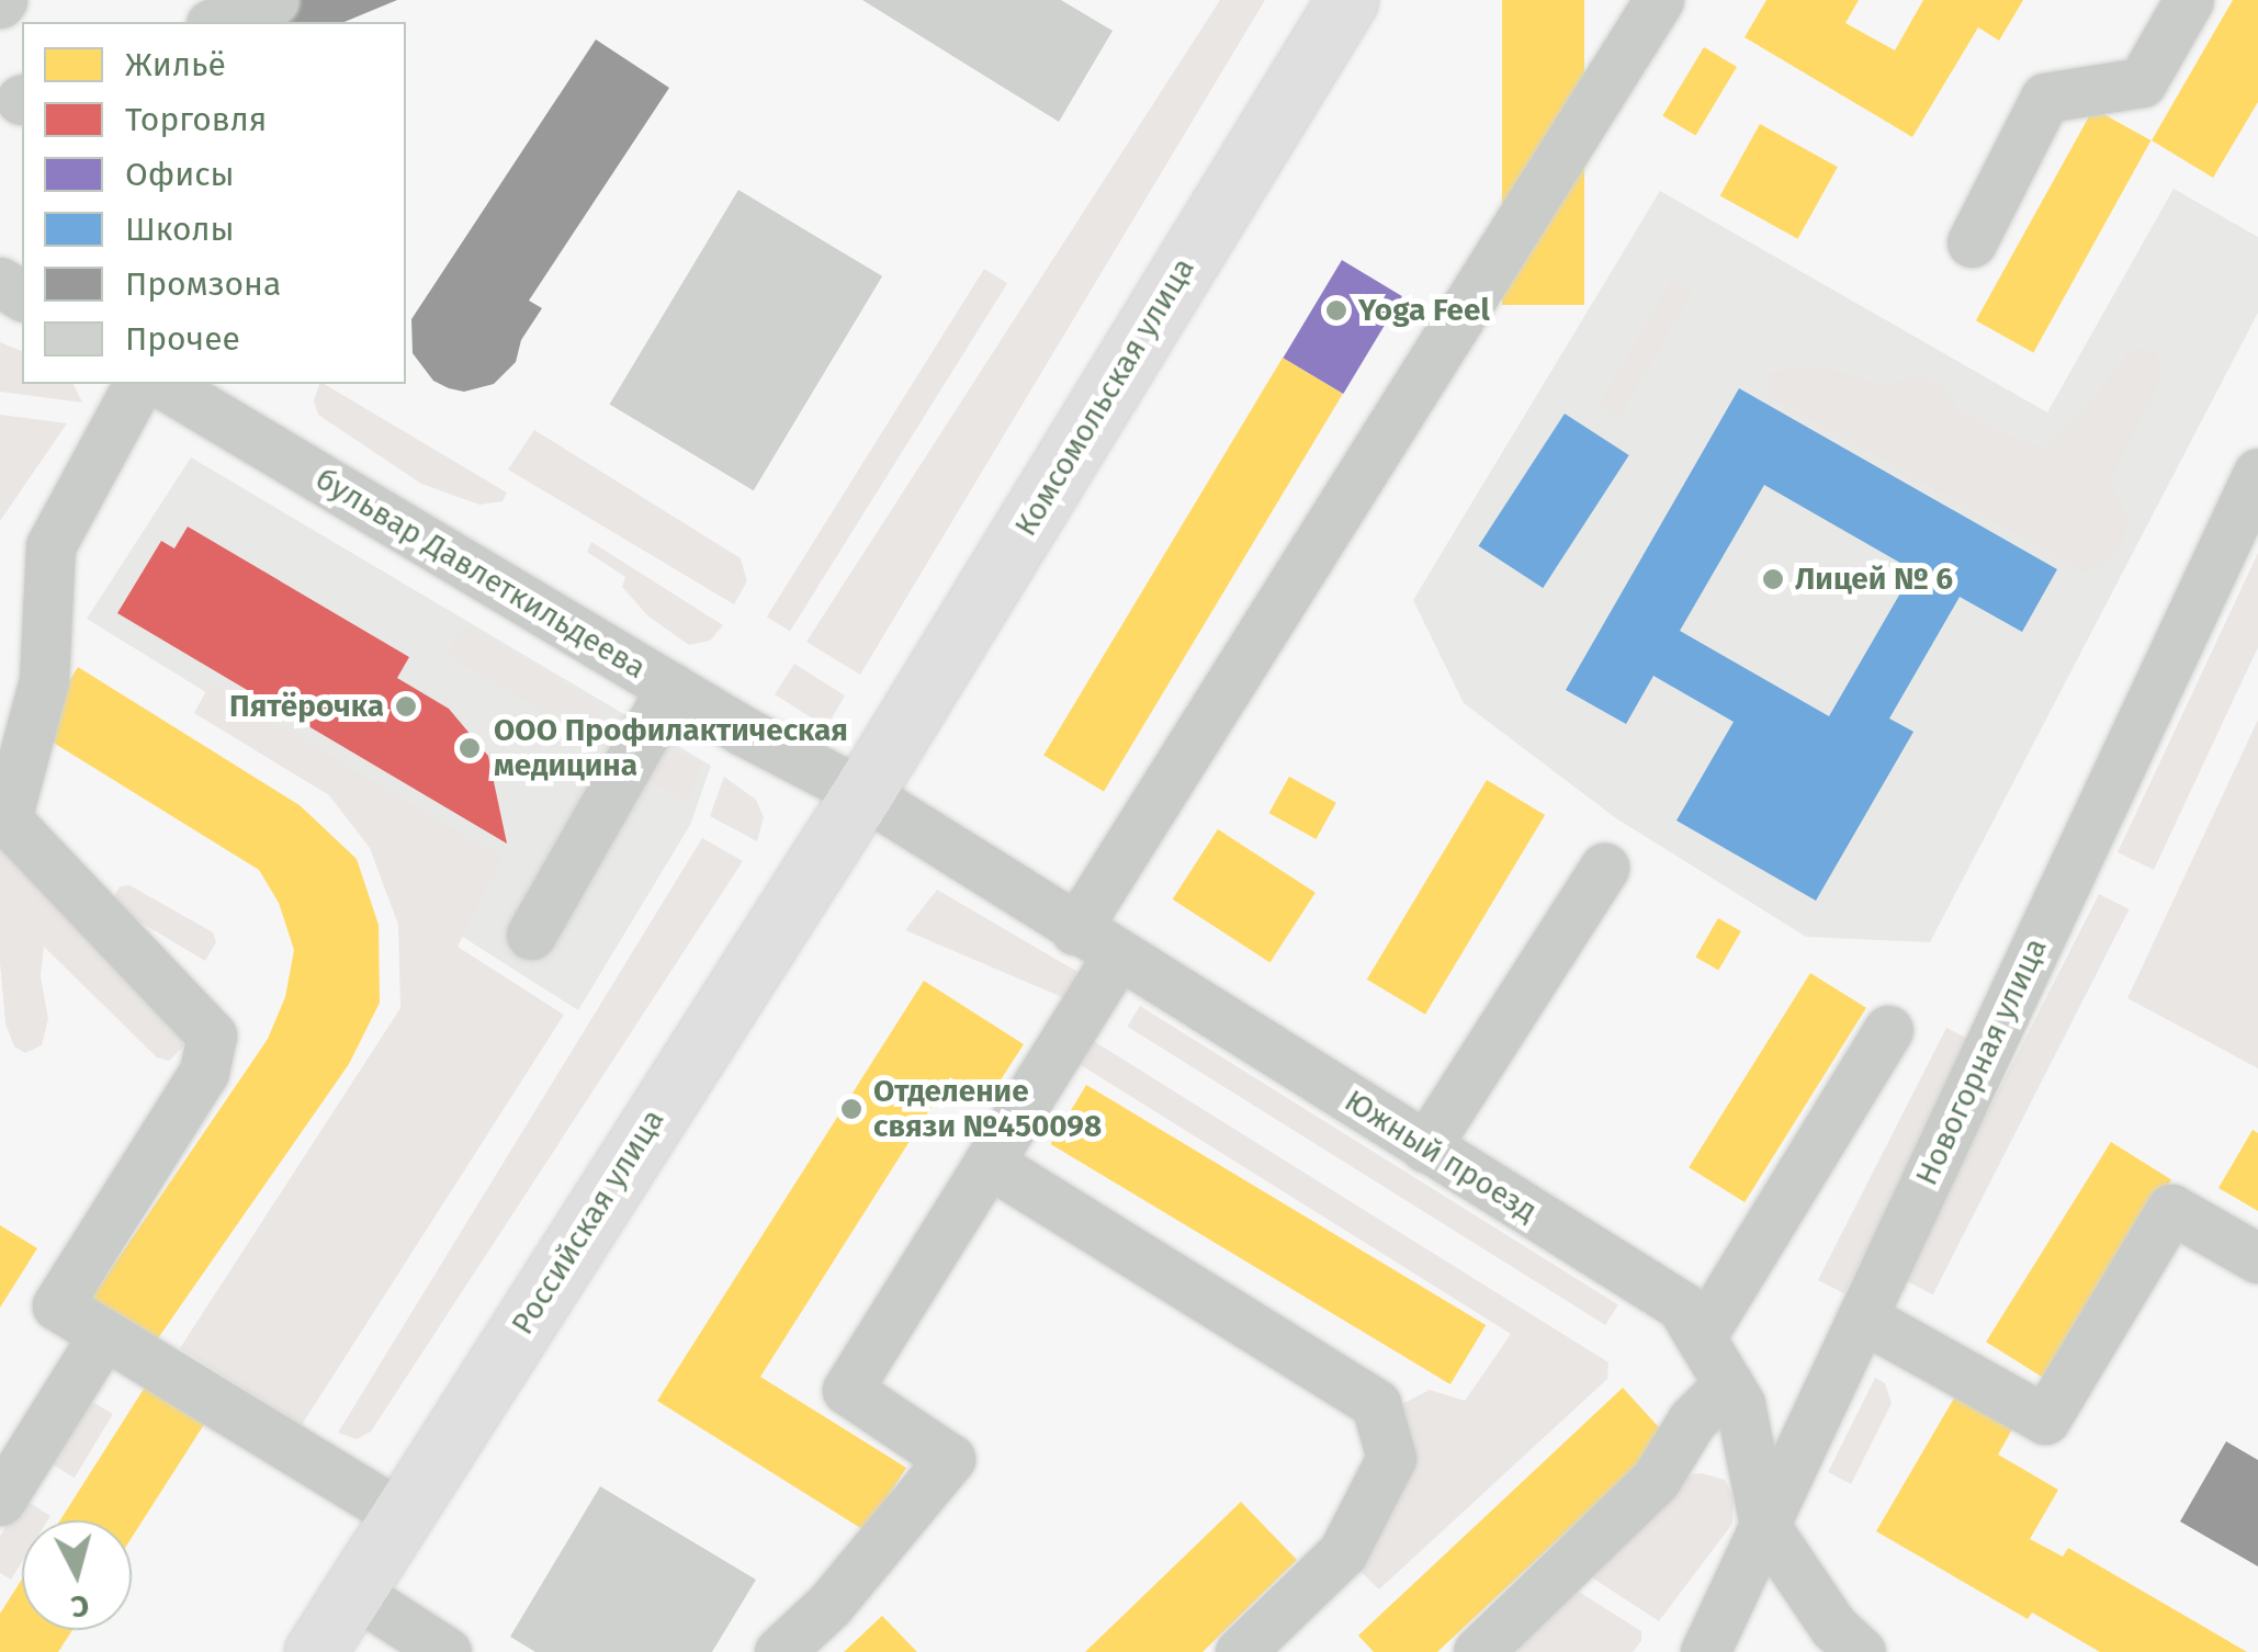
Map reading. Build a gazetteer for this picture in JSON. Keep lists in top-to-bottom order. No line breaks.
{"streets":{"main road":["Комсомольская улица","Российская улица"],"street":["бульвар Давлеткильдеева","Новогорная улица","Южный проезд"]},"crossings":[["Комсомольская улица","бульвар Давлеткильдеева"],["Комсомольская улица","Южный проезд"],["Комсомольская улица","Российская улица"],["бульвар Давлеткильдеева","Южный проезд"],["бульвар Давлеткильдеева","Российская улица"],["Новогорная улица","Южный проезд"],["Южный проезд","Российская улица"]],"places":["Yoga Feel","Лицей № 6","Пятёрочка","ООО Профилактическая медицина","Отделение связи №450098"],"legend":["Жильё","Торговля","Офисы","Школы","Промзона","Прочее"],"north":"bottom"}
